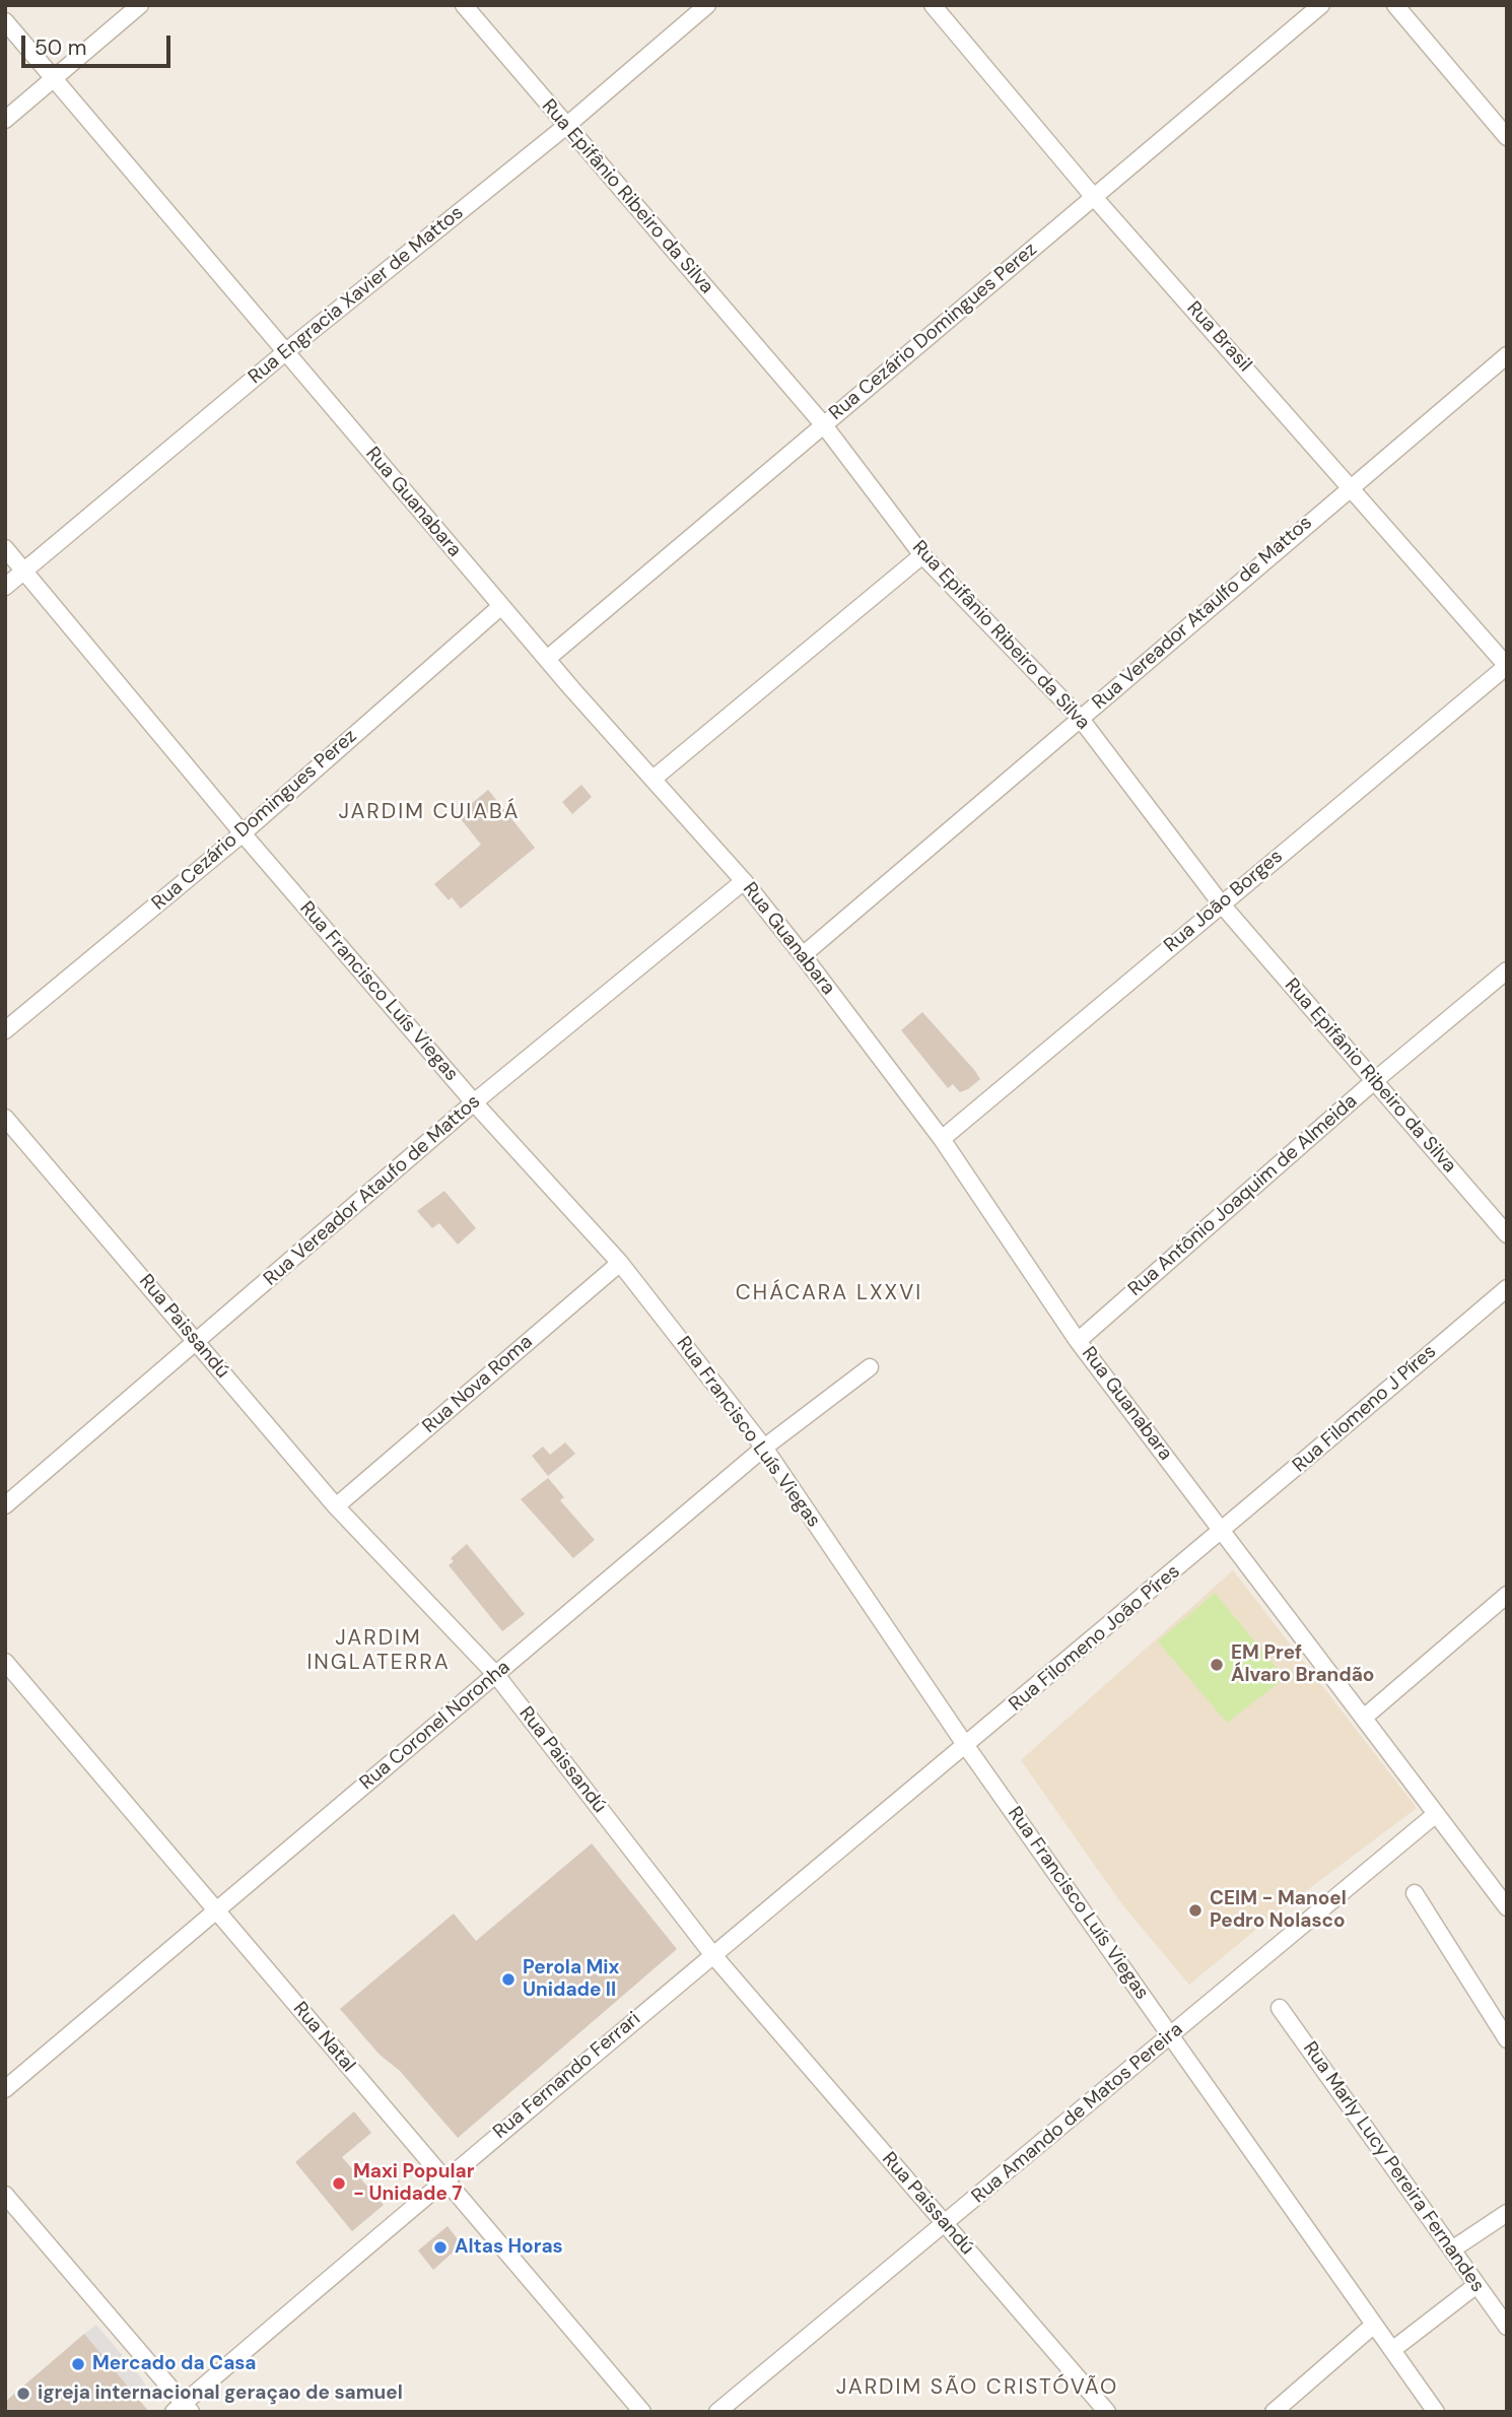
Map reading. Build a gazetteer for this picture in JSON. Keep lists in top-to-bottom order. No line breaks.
{"streets":{"street":["Rua Epifânio Ribeiro da Silva","Rua Engracia Xavier de Mattos","Rua Cezário Domingues Perez","Rua Brasil","Rua Guanabara","Rua Vereador Ataulfo de Mattos","Rua João Borges","Rua Francisco Luís Viegas","Rua Vereador Ataufo de Mattos","Rua Antônio Joaquim de Almeida","Rua Paissandú","Rua Nova Roma","Rua Filomeno J Píres","Rua Filomeno João Píres","Rua Coronel Noronha","Rua Natal","Rua Fernando Ferrari","Rua Amando de Matos Pereira","Rua Marly Lucy Pereira Fernandes"]},"crossings":[["Rua Epifânio Ribeiro da Silva","Rua Engracia Xavier de Mattos"],["Rua Epifânio Ribeiro da Silva","Rua Cezário Domingues Perez"],["Rua Epifânio Ribeiro da Silva","Rua Vereador Ataulfo de Mattos"],["Rua Epifânio Ribeiro da Silva","Rua João Borges"],["Rua Epifânio Ribeiro da Silva","Rua Antônio Joaquim de Almeida"],["Rua Engracia Xavier de Mattos","Rua Guanabara"],["Rua Engracia Xavier de Mattos","Rua Francisco Luís Viegas"],["Rua Cezário Domingues Perez","Rua Brasil"],["Rua Cezário Domingues Perez","Rua Guanabara"],["Rua Cezário Domingues Perez","Rua Francisco Luís Viegas"],["Rua Brasil","Rua Vereador Ataulfo de Mattos"],["Rua Brasil","Rua João Borges"],["Rua Guanabara","Rua Vereador Ataulfo de Mattos"],["Rua Guanabara","Rua João Borges"],["Rua Guanabara","Rua Vereador Ataufo de Mattos"],["Rua Guanabara","Rua Antônio Joaquim de Almeida"],["Rua Guanabara","Rua Filomeno J Píres"],["Rua Guanabara","Rua Filomeno João Píres"],["Rua Guanabara","Rua Amando de Matos Pereira"],["Rua Francisco Luís Viegas","Rua Vereador Ataufo de Mattos"],["Rua Francisco Luís Viegas","Rua Nova Roma"],["Rua Francisco Luís Viegas","Rua Filomeno João Píres"],["Rua Francisco Luís Viegas","Rua Coronel Noronha"],["Rua Francisco Luís Viegas","Rua Fernando Ferrari"],["Rua Francisco Luís Viegas","Rua Amando de Matos Pereira"],["Rua Vereador Ataufo de Mattos","Rua Paissandú"],["Rua Paissandú","Rua Nova Roma"],["Rua Paissandú","Rua Coronel Noronha"],["Rua Paissandú","Rua Fernando Ferrari"],["Rua Paissandú","Rua Amando de Matos Pereira"],["Rua Filomeno J Píres","Rua Filomeno João Píres"],["Rua Filomeno João Píres","Rua Fernando Ferrari"],["Rua Coronel Noronha","Rua Natal"],["Rua Natal","Rua Fernando Ferrari"]],"districts":["JARDIM CUIABÁ","CHÁCARA LXXVI","JARDIM INGLATERRA","JARDIM SÃO CRISTÓVÃO"],"places":["EM Pref Álvaro Brandão","CEIM - Manoel Pedro Nolasco","Perola Mix Unidade II","Maxi Popular - Unidade 7","Altas Horas","Mercado da Casa","igreja internacional geraçao de samuel"],"scale_bar":"50 m"}
